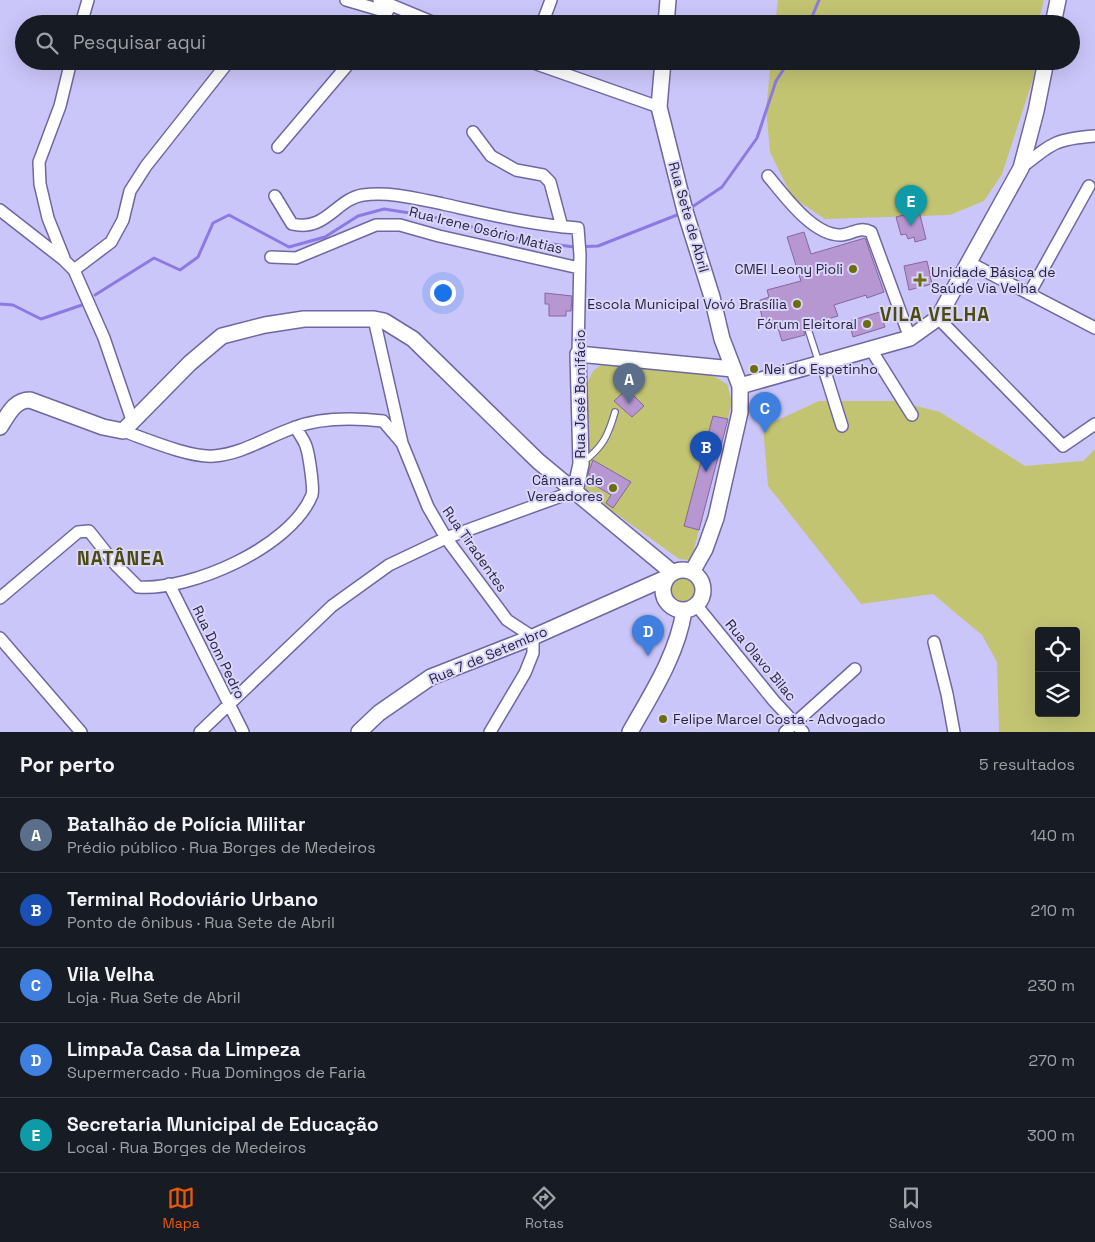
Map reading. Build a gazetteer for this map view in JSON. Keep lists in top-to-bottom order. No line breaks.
{"streets":{"street":["Rua Sete de Abril","Rua Irene Osório Matias","Rua José Bonifácio","Rua Tiradentes","Rua Dom Pedro","Rua 7 de Setembro","Rua Olavo Bilac"]},"crossings":[["Rua Sete de Abril","Rua 7 de Setembro"],["Rua Sete de Abril","Rua Olavo Bilac"],["Rua Irene Osório Matias","Rua José Bonifácio"],["Rua Tiradentes","Rua 7 de Setembro"],["Rua 7 de Setembro","Rua Olavo Bilac"]],"districts":["VILA VELHA","NATÂNEA"],"places":{"other":["CMEI Leony Pioli","Escola Municipal Vovó Brasília","Fórum Eleitoral","Nei do Espetinho","Câmara de Vereadores","Felipe Marcel Costa - Advogado"],"health":["Unidade Básica de Saúde Via Velha"]},"page":{"search":"Pesquisar aqui","pins":["E","A","C","B","D"],"heading":["Por perto","5 resultados"],"list":[{"mark":"A","name":"Batalhão de Polícia Militar","note":"Prédio público · Rua Borges de Medeiros","value":"140 m"},{"mark":"B","name":"Terminal Rodoviário Urbano","note":"Ponto de ônibus · Rua Sete de Abril","value":"210 m"},{"mark":"C","name":"Vila Velha","note":"Loja · Rua Sete de Abril","value":"230 m"},{"mark":"D","name":"LimpaJa Casa da Limpeza","note":"Supermercado · Rua Domingos de Faria","value":"270 m"},{"mark":"E","name":"Secretaria Municipal de Educação","note":"Local · Rua Borges de Medeiros","value":"300 m"}],"nav":["Mapa","Rotas","Salvos"]}}
